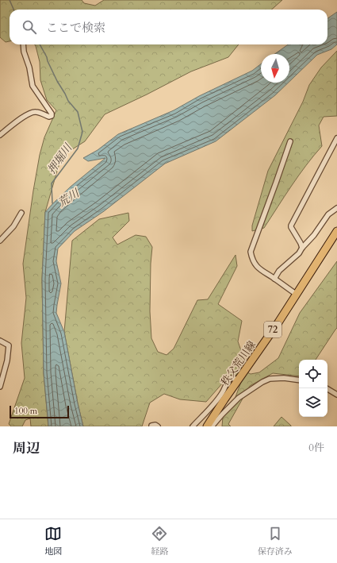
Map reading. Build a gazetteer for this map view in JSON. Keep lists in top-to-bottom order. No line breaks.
{"streets":{"main road":["72","秩父荒川線"]},"water":["押堀川","荒川"],"scale_bar":"100 m","north":"bottom","page":{"search":"ここで検索","scale":"100 m","heading":["周辺","0件"],"nav":["地図","経路","保存済み"]}}
